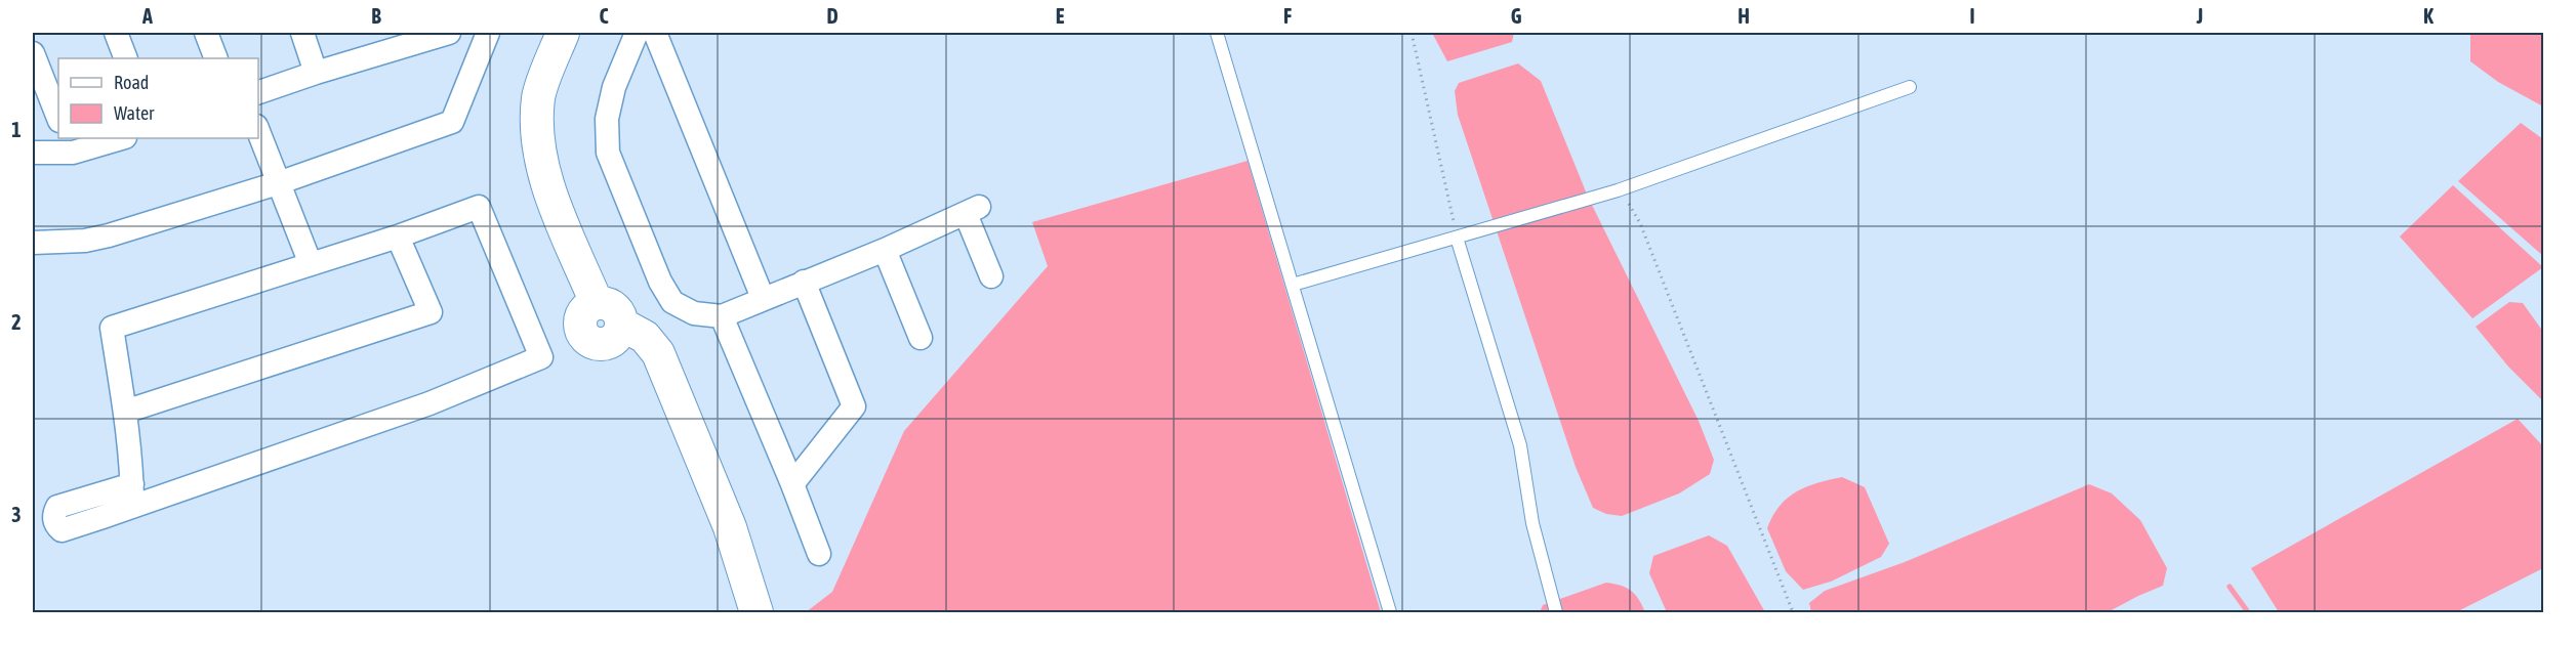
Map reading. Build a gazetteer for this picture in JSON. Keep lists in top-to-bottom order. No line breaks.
{"legend":["Road","Water"],"grid":{"columns":["A","B","C","D","E","F","G","H","I","J","K"],"rows":["1","2","3"]}}
